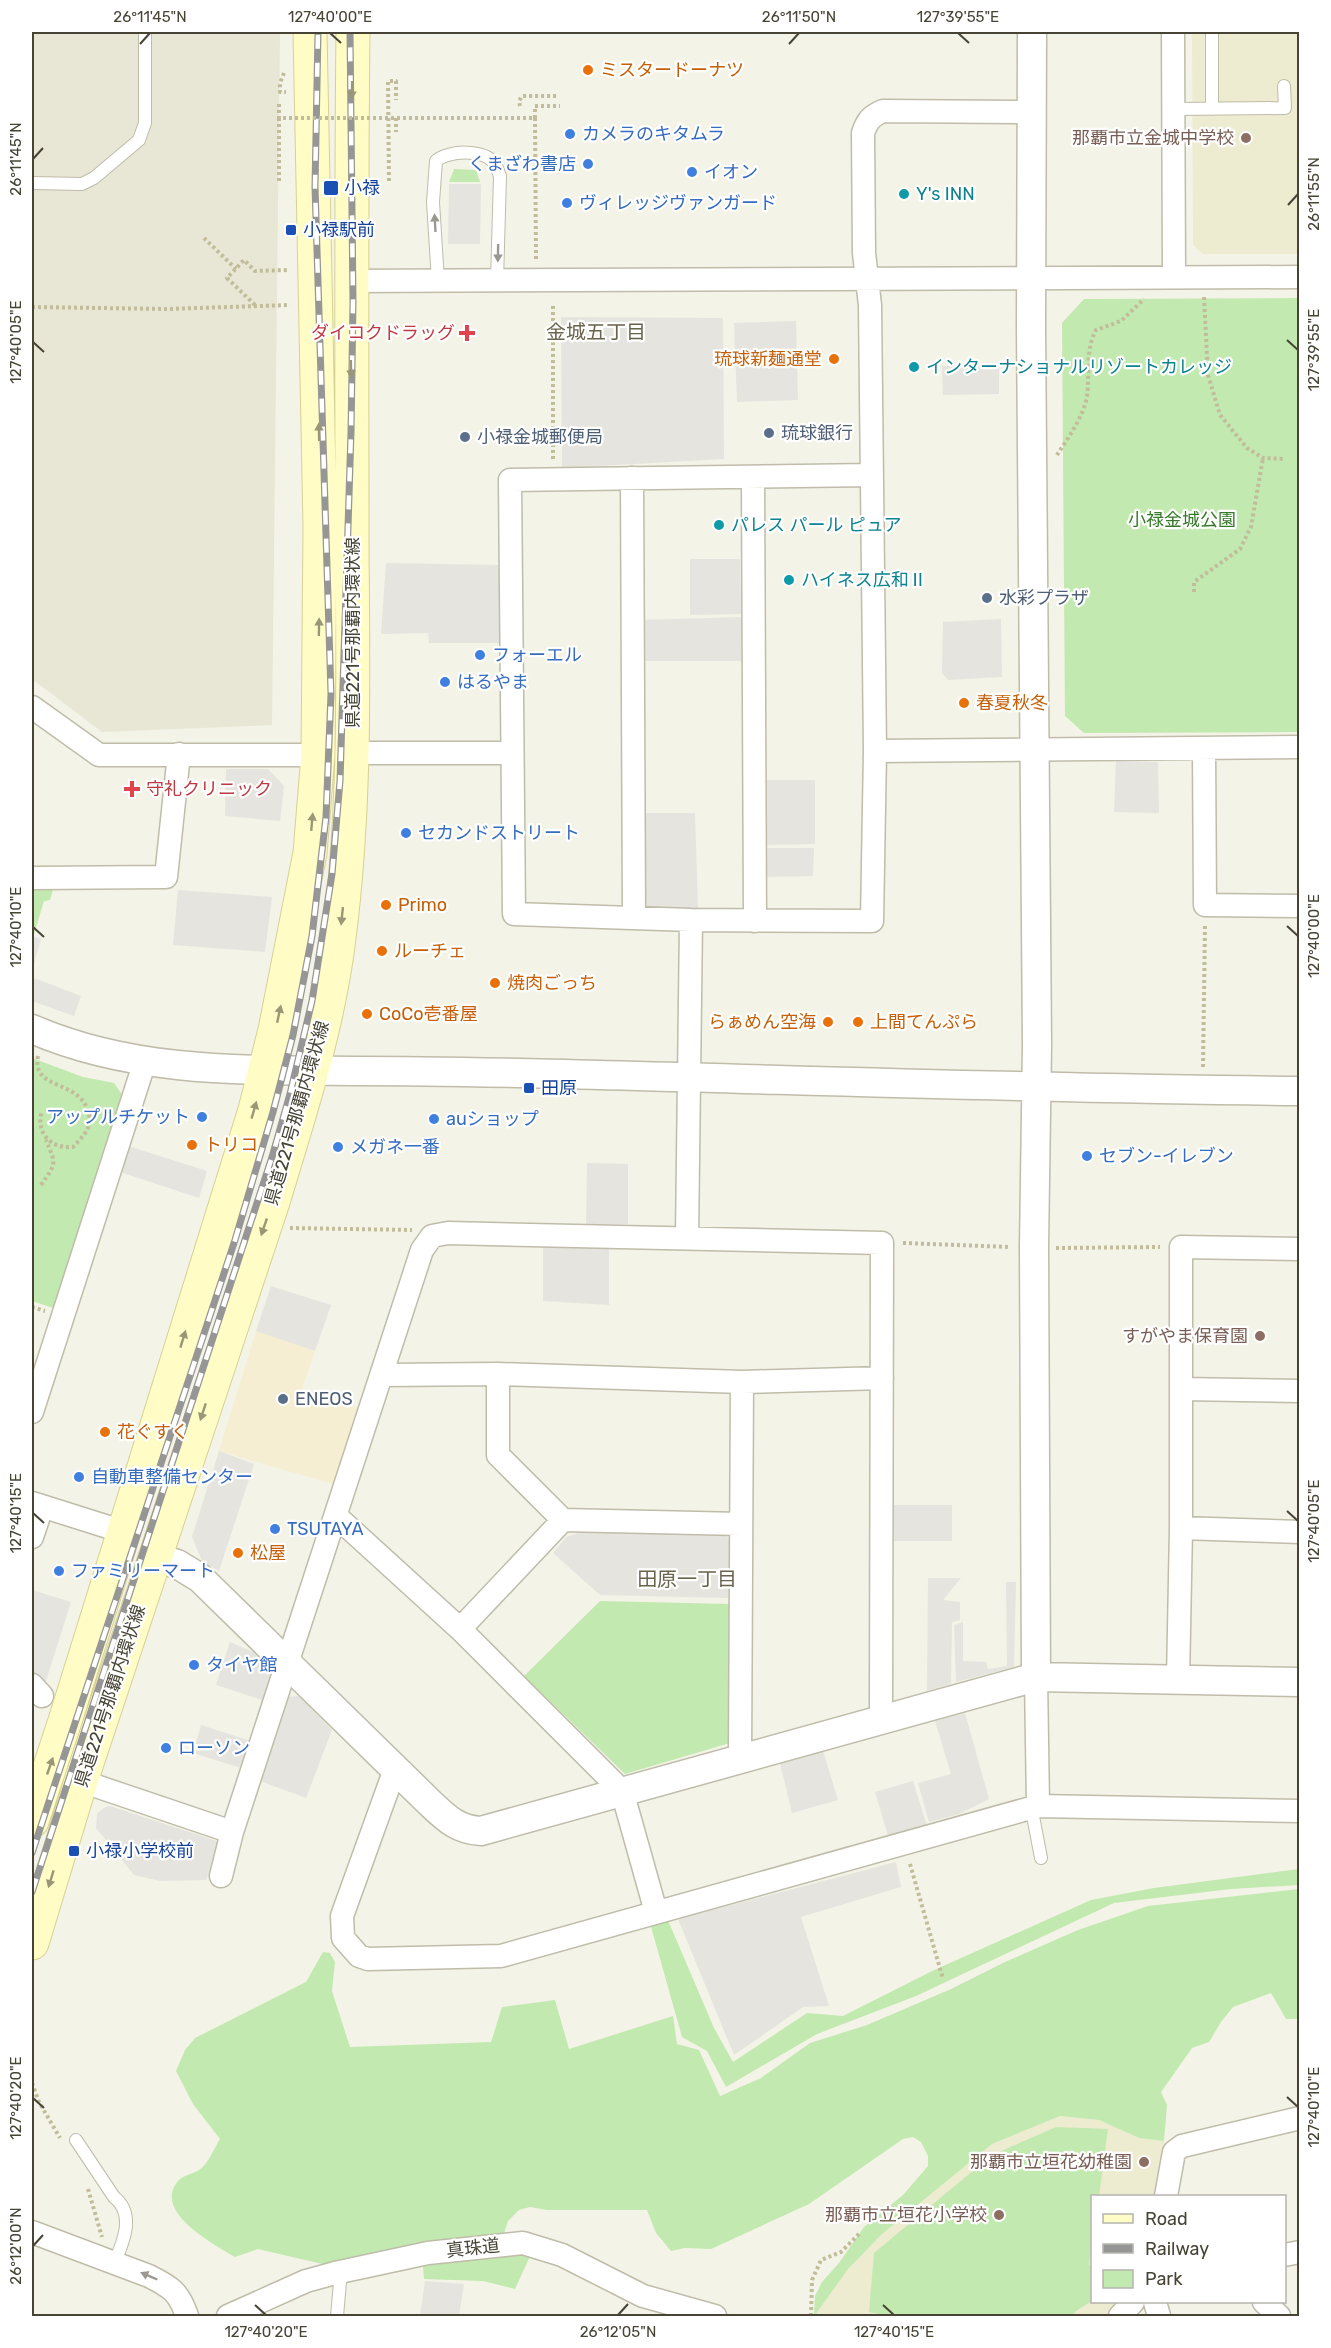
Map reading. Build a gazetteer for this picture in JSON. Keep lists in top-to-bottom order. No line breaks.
{"streets":{"main road":["県道221号那覇内環状線"],"street":["真珠道"]},"districts":["金城五丁目","田原一丁目"],"parks":["小禄金城公園"],"places":{"other":["ミスタードーナツ","カメラのキタムラ","那覇市立金城中学校","くまざわ書店","イオン","Y's INN","ヴィレッジヴァンガード","琉球新麺通堂","インターナショナルリゾートカレッジ","琉球銀行","小禄金城郵便局","パレス パール ピュア","ハイネス広和Ⅱ","水彩プラザ","フォーエル","はるやま","春夏秋冬","セカンドストリート","Primo","ルーチェ","焼肉ごっち","CoCo壱番屋","らぁめん空海","上間てんぷら","アップルチケット","auショップ","トリコ","メガネ一番","セブン-イレブン","すがやま保育園","ENEOS","花ぐすく","自動車整備センター","TSUTAYA","松屋","ファミリーマート","タイヤ館","ローソン","那覇市立垣花幼稚園","那覇市立垣花小学校"],"transit":["小禄","小禄駅前","田原","小禄小学校前"],"health":["ダイコクドラッグ","守礼クリニック"]},"legend":["Road","Railway","Park"],"coordinates":["26°11'45\"N","127°40'00\"E","26°11'50\"N","127°39'55\"E","26°11'55\"N","127°40'05\"E","127°40'10\"E","127°40'15\"E","127°40'20\"E","26°12'00\"N","26°12'05\"N"]}
